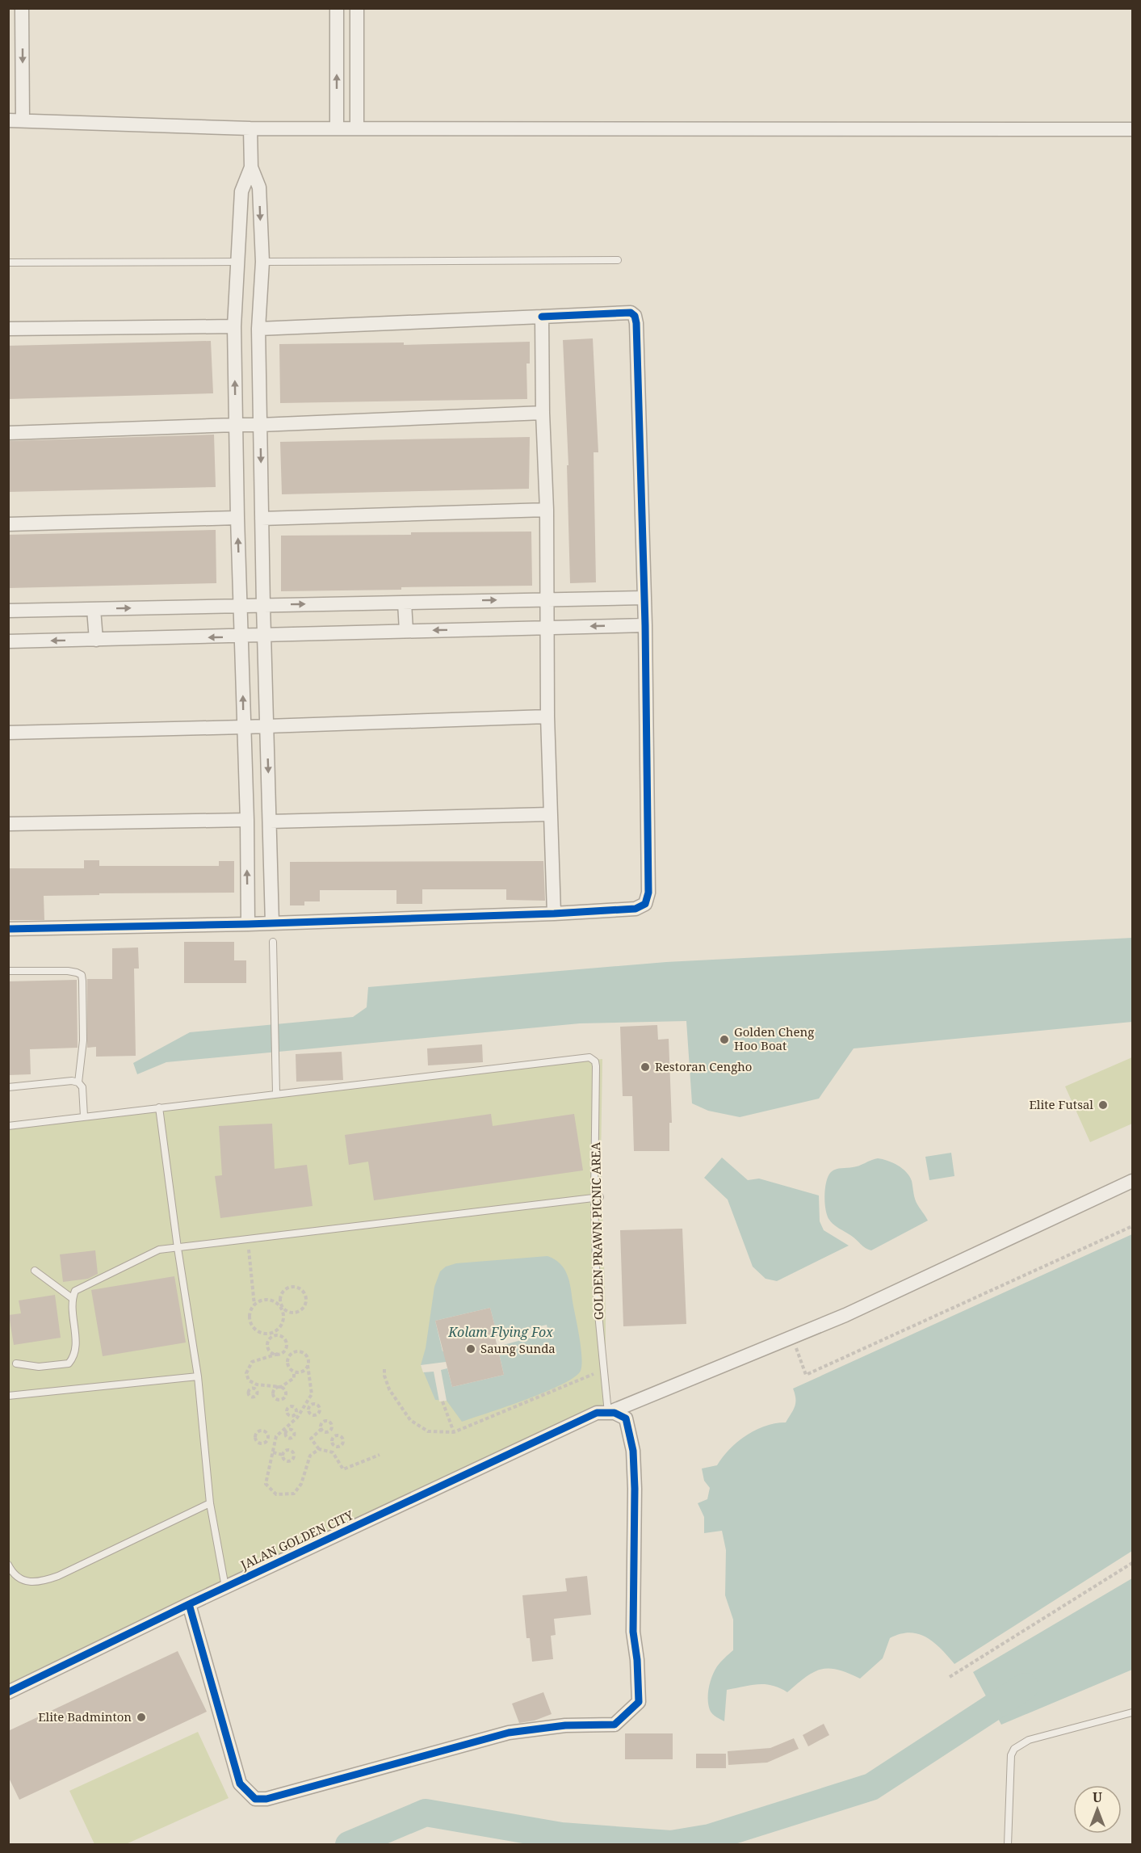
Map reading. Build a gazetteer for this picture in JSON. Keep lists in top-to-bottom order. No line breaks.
{"streets":{"street":["JALAN GOLDEN CITY"],"lane":["GOLDEN PRAWN PICNIC AREA"]},"crossings":[["GOLDEN PRAWN PICNIC AREA","JALAN GOLDEN CITY"]],"water":["Kolam Flying Fox"],"places":["Golden Cheng Hoo Boat","Restoran Cengho","Elite Futsal","Saung Sunda","Elite Badminton"],"north":"top"}
